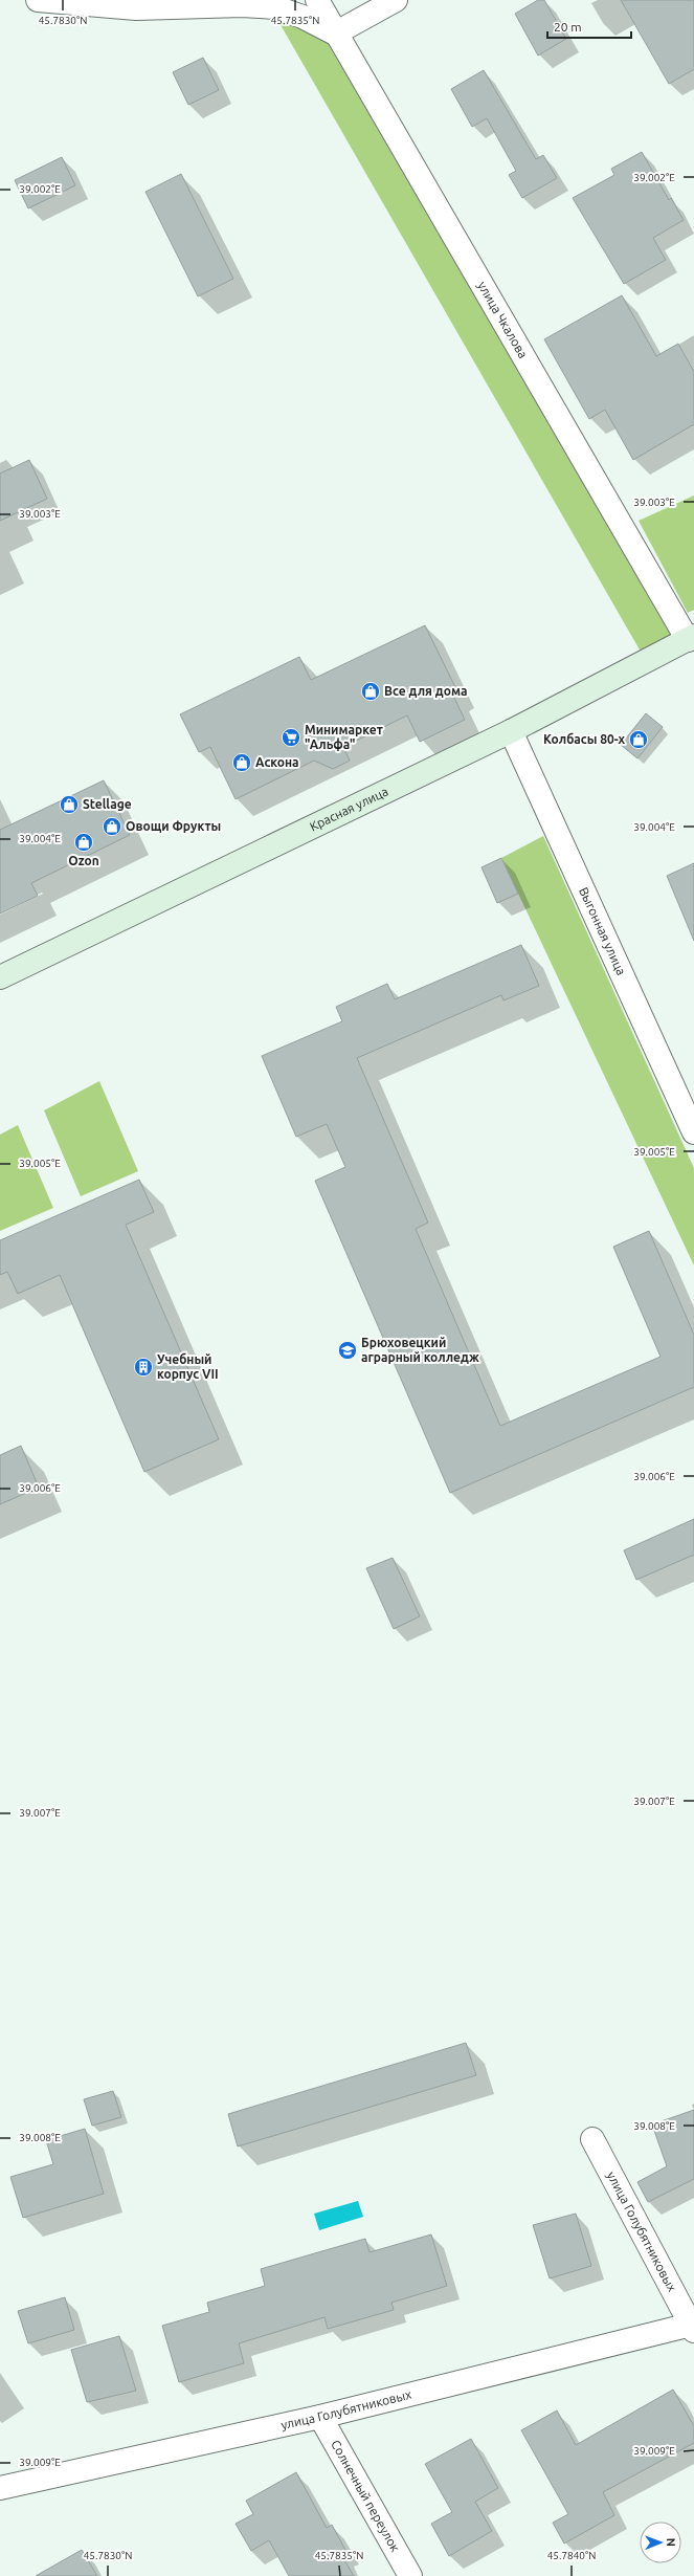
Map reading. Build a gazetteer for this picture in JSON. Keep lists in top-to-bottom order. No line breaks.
{"streets":{"street":["улица Чкалова","Красная улица","Выгонная улица","улица Голубятниковых","Солнечный переулок"]},"crossings":[["улица Чкалова","Красная улица"],["Красная улица","Выгонная улица"],["улица Голубятниковых","Солнечный переулок"]],"places":{"shop":["Все для дома","Колбасы 80-х","Аскона","Stellage","Овощи Фрукты","Ozon"],"supermarket":["Минимаркет \"Альфа\""],"school or university":["Брюховецкий аграрный колледж"],"building":["Учебный корпус VII"]},"scale_bar":"20 m","north":"right","coordinates":["45.7830°N","45.7835°N","39.002°E","39.003°E","39.004°E","39.005°E","39.006°E","39.007°E","39.008°E","39.009°E","45.7840°N"]}
